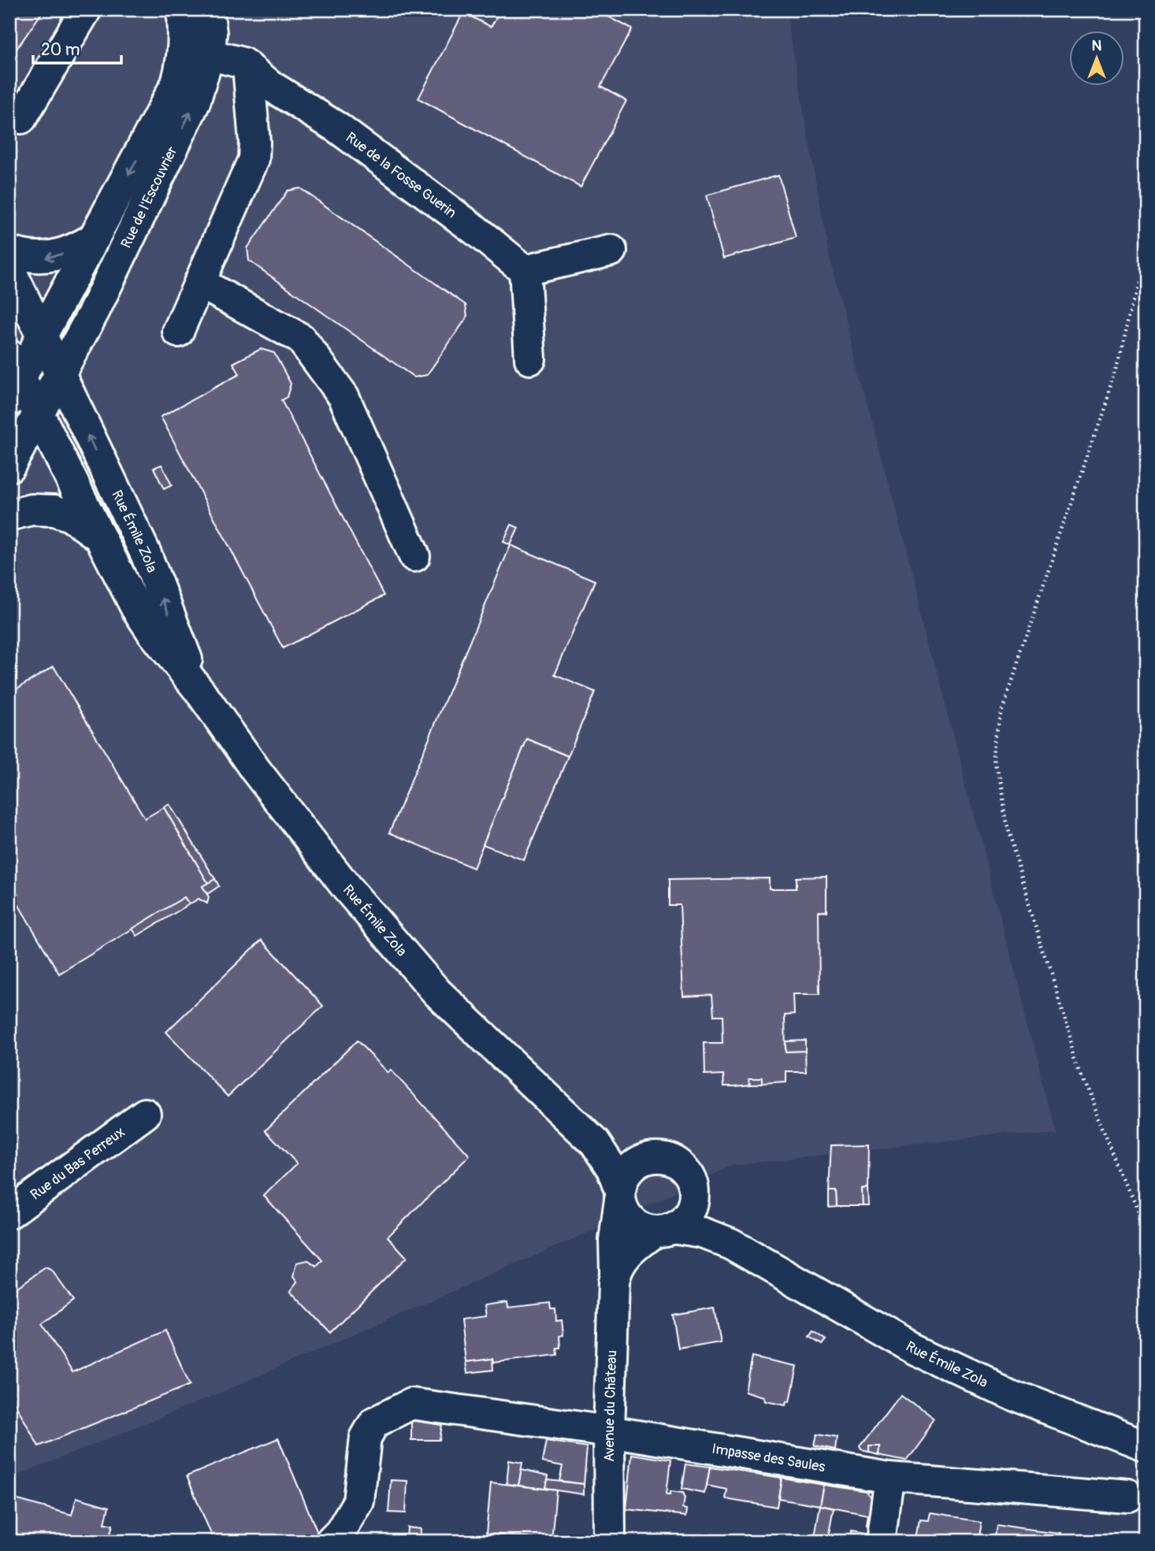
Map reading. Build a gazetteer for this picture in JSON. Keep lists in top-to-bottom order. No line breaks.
{"streets":{"street":["Rue de la Fosse Guerin","Rue de l'Escouvrier","Rue Émile Zola","Rue du Bas Perreux","Avenue du Château","Impasse des Saules"]},"crossings":[["Rue de l'Escouvrier","Rue Émile Zola"],["Rue Émile Zola","Avenue du Château"],["Avenue du Château","Impasse des Saules"]],"scale_bar":"20 m","north":"top"}
